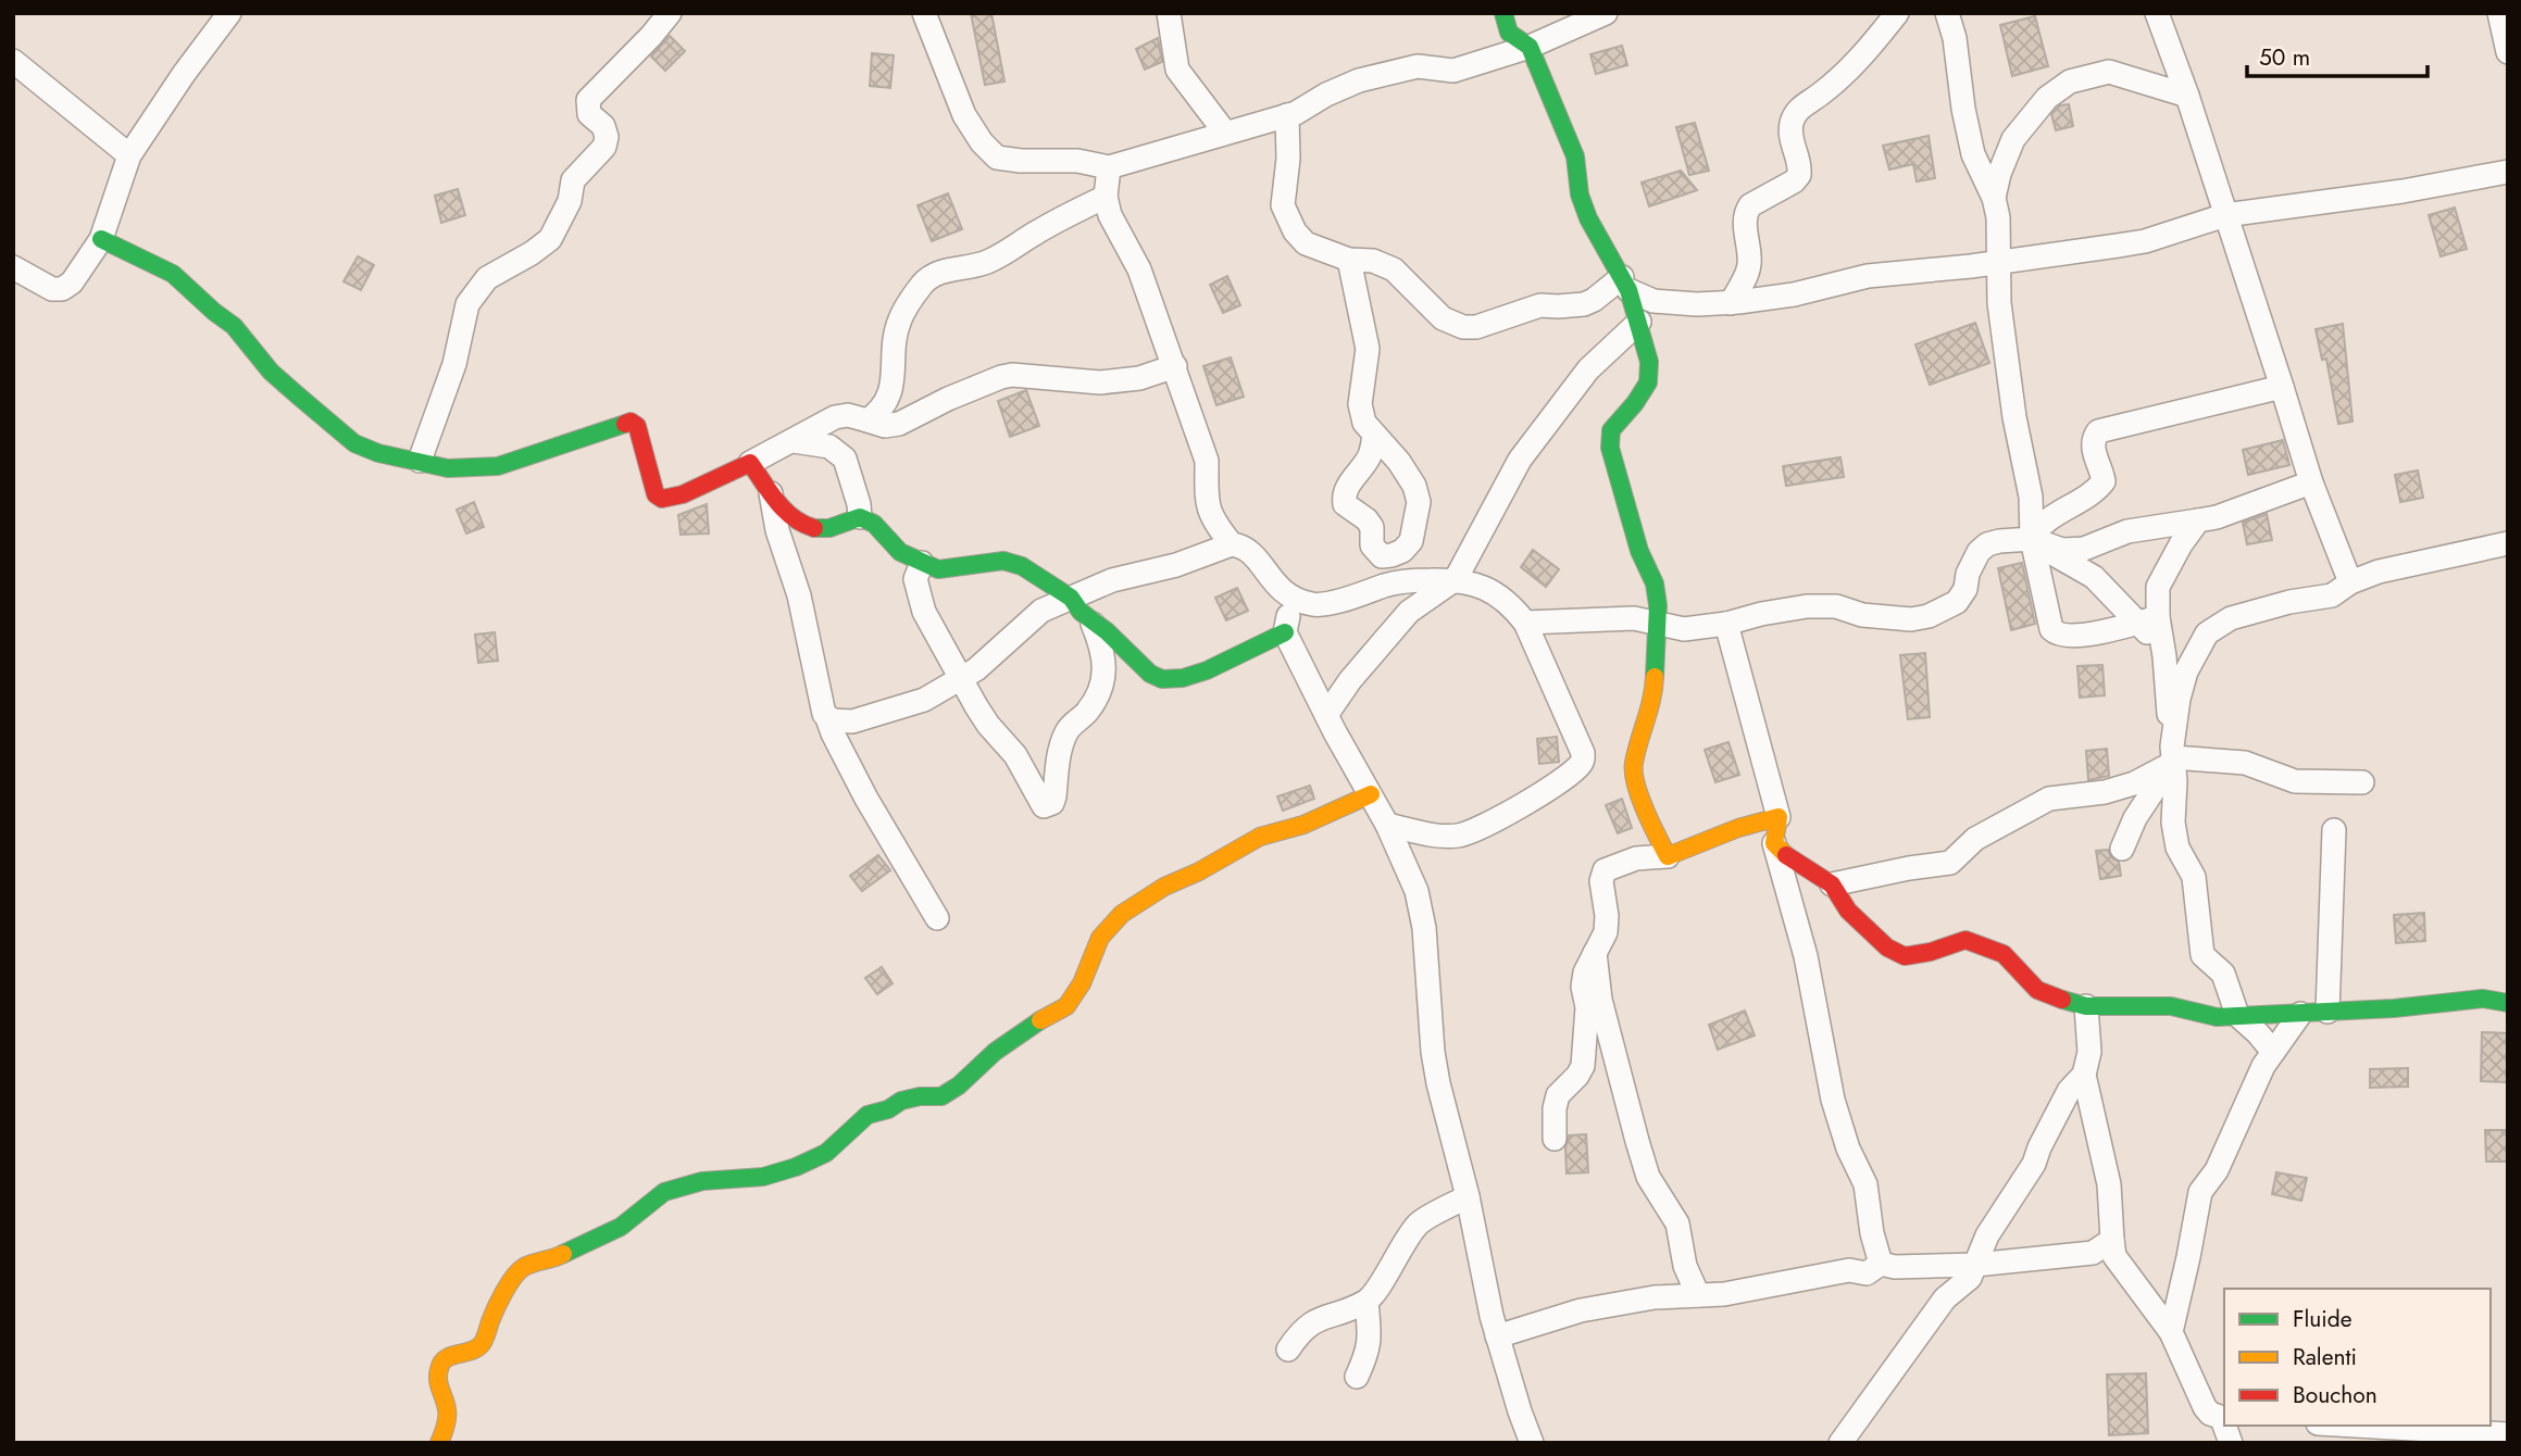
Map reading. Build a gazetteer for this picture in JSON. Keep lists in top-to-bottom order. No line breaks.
{"legend":["Fluide","Ralenti","Bouchon"],"scale_bar":"50 m"}
